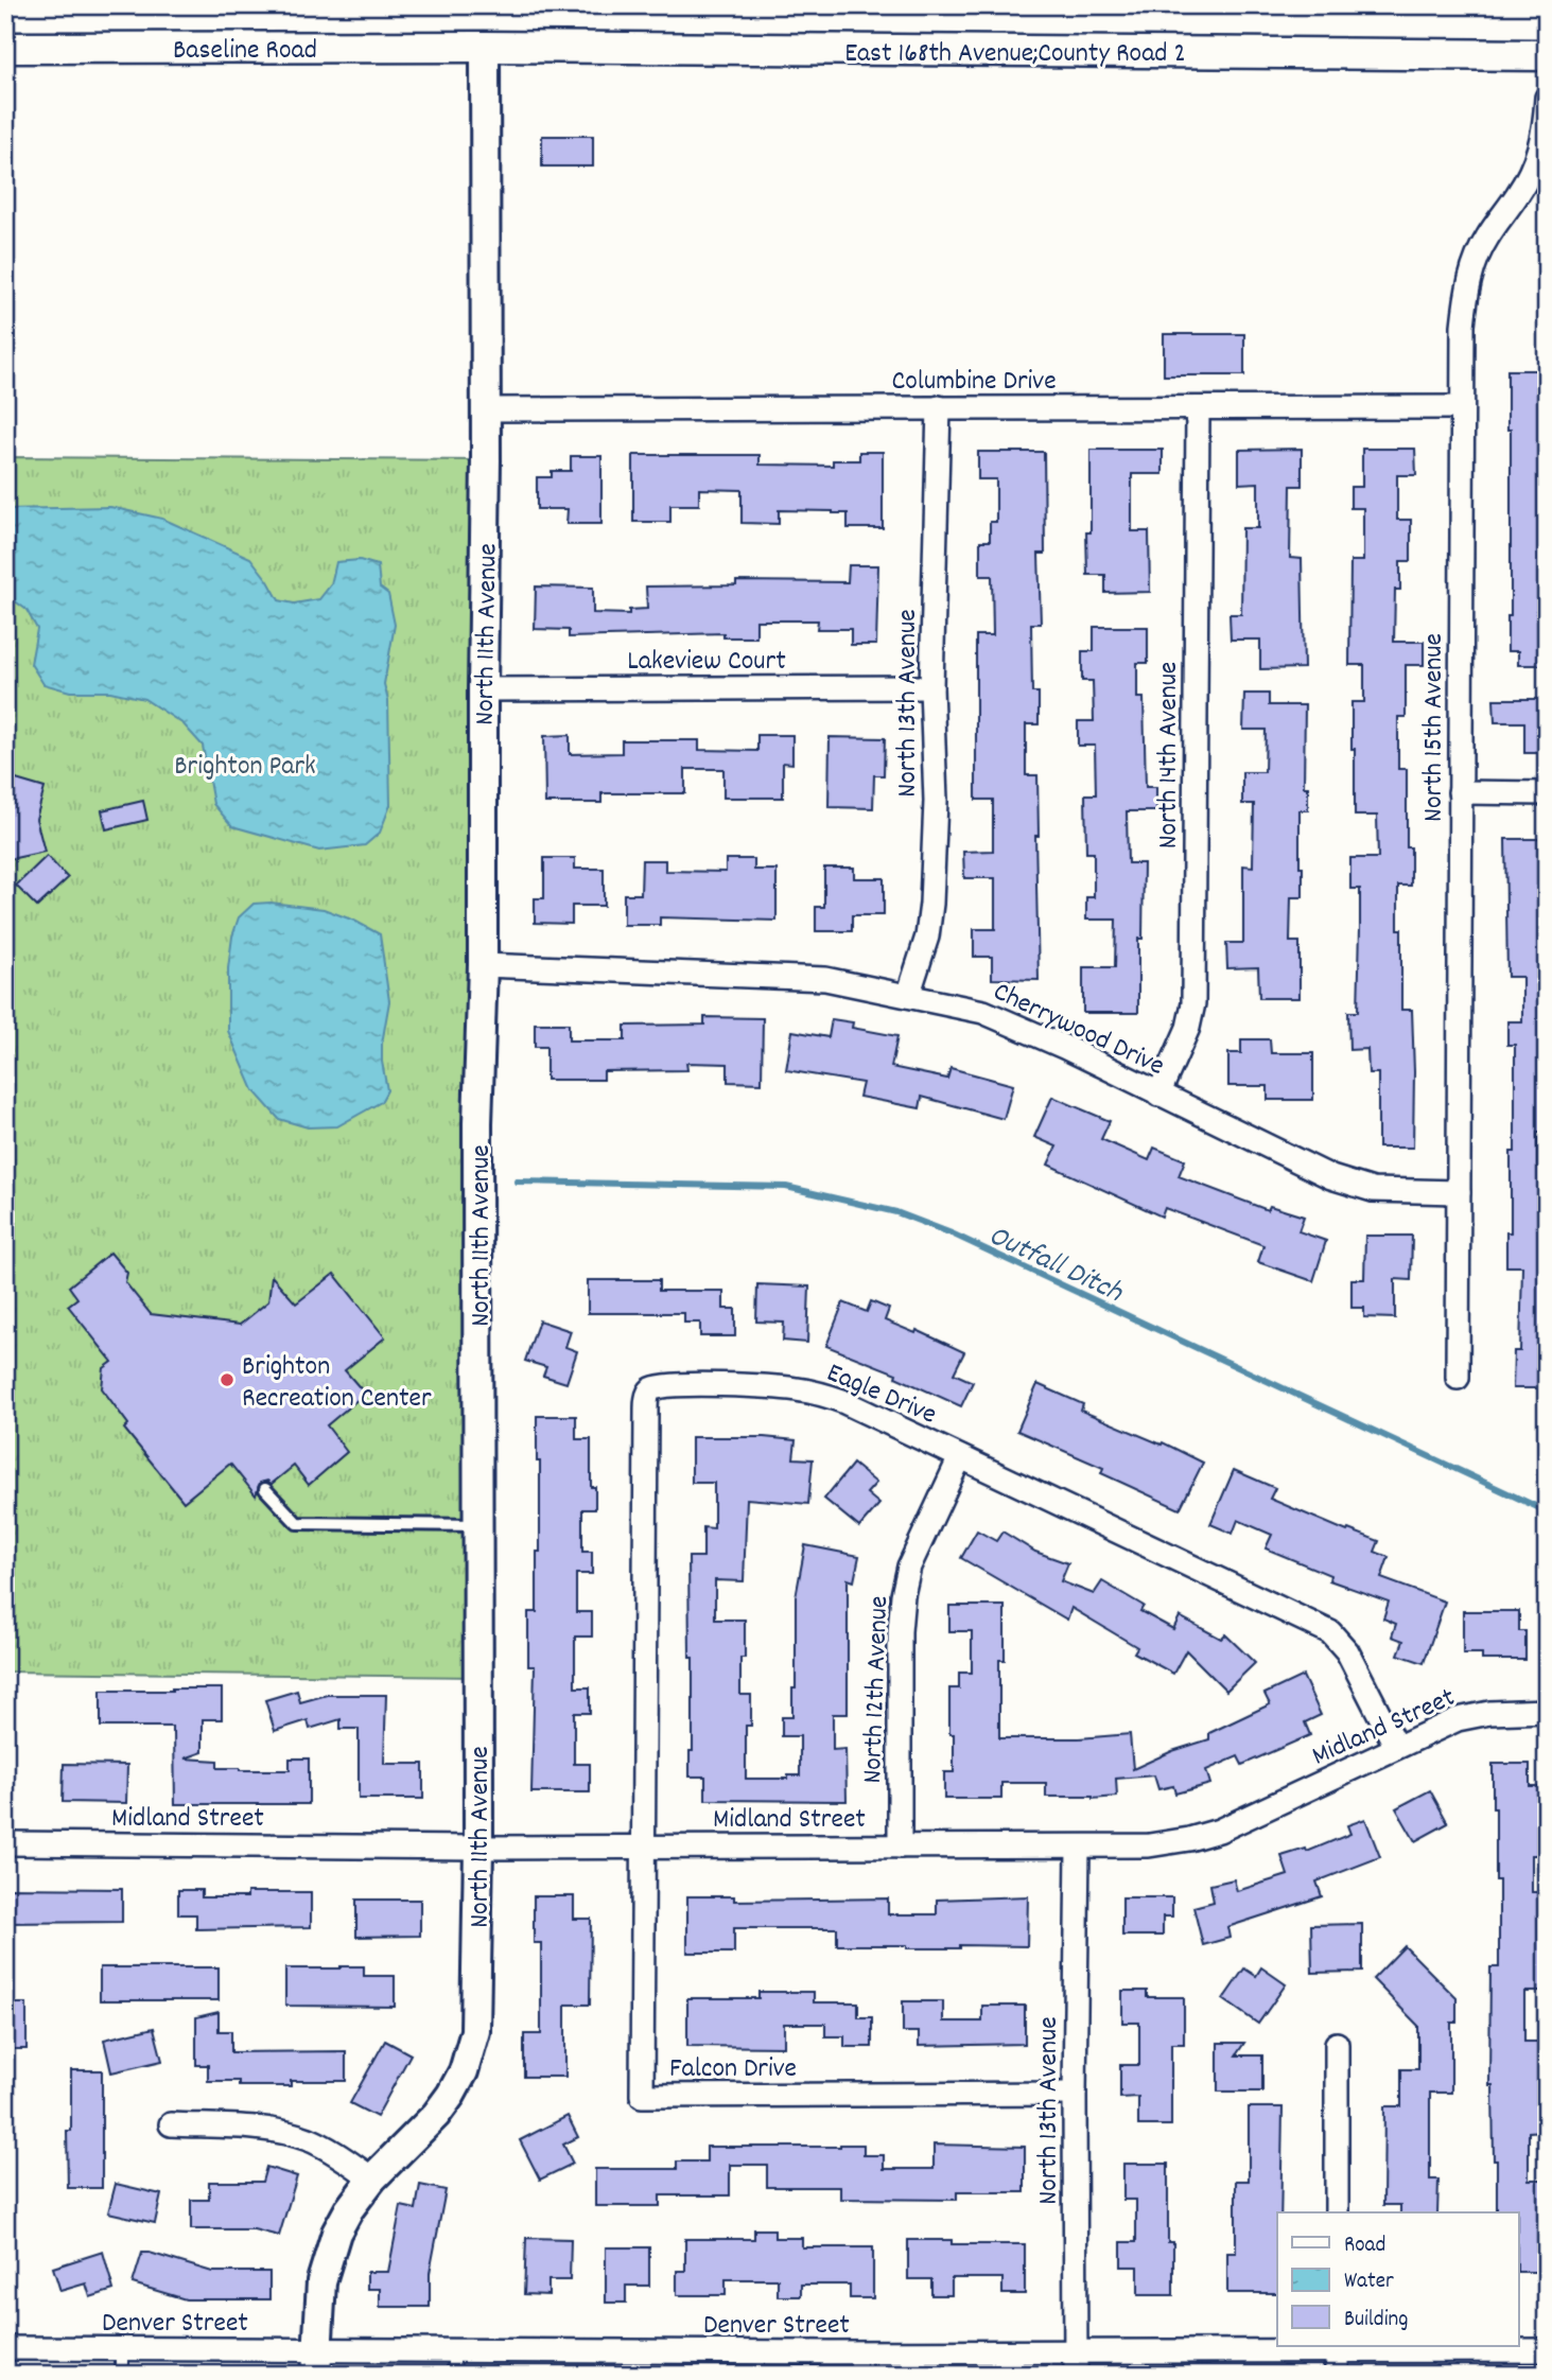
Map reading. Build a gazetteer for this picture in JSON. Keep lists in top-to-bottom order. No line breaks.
{"streets":{"main road":["Baseline Road","East 168th Avenue;County Road 2"],"street":["Columbine Drive","North 11th Avenue","Lakeview Court","North 13th Avenue","North 15th Avenue","North 14th Avenue","Cherrywood Drive","Eagle Drive","North 12th Avenue","Midland Street","Falcon Drive","Denver Street"]},"crossings":[["Baseline Road","East 168th Avenue;County Road 2"],["Baseline Road","North 11th Avenue"],["East 168th Avenue;County Road 2","North 11th Avenue"],["Columbine Drive","North 11th Avenue"],["Columbine Drive","North 13th Avenue"],["Columbine Drive","North 15th Avenue"],["Columbine Drive","North 14th Avenue"],["North 11th Avenue","Lakeview Court"],["North 11th Avenue","Cherrywood Drive"],["North 11th Avenue","Midland Street"],["North 11th Avenue","Denver Street"],["Lakeview Court","North 13th Avenue"],["North 13th Avenue","Cherrywood Drive"],["North 13th Avenue","Midland Street"],["North 13th Avenue","Falcon Drive"],["North 13th Avenue","Denver Street"],["North 15th Avenue","Cherrywood Drive"],["North 14th Avenue","Cherrywood Drive"],["Eagle Drive","North 12th Avenue"],["Eagle Drive","Midland Street"],["Eagle Drive","Falcon Drive"],["North 12th Avenue","Midland Street"],["Midland Street","Falcon Drive"]],"water":["Outfall Ditch"],"parks":["Brighton Park"],"places":["Brighton Recreation Center"],"legend":["Road","Water","Building"]}
